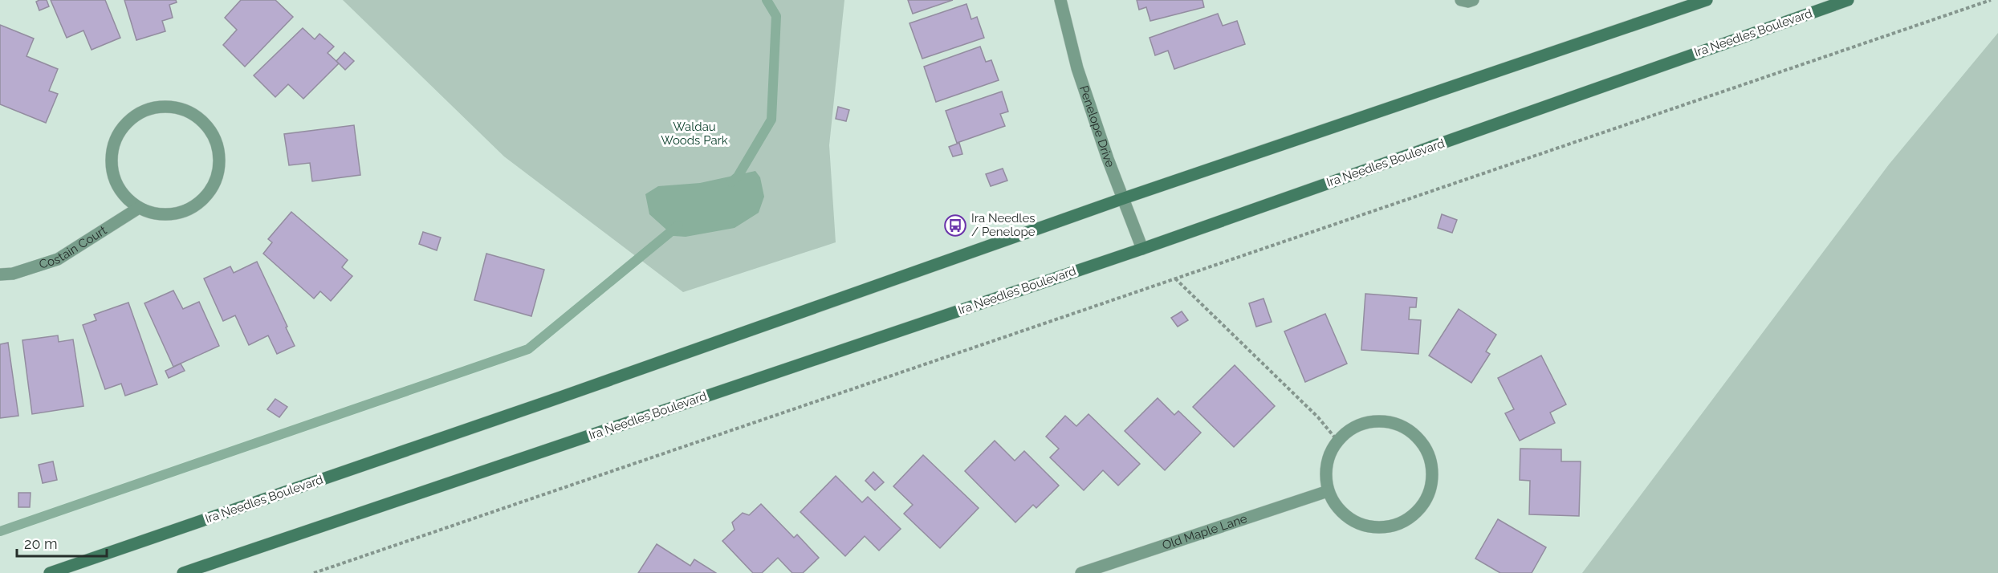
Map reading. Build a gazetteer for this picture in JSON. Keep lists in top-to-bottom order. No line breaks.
{"streets":{"main road":["Ira Needles Boulevard"],"street":["Penelope Drive","Costain Court","Old Maple Lane"]},"crossings":[["Ira Needles Boulevard","Penelope Drive"]],"parks":["Waldau Woods Park"],"places":{"bus stop":["Ira Needles / Penelope"]},"scale_bar":"20 m"}
